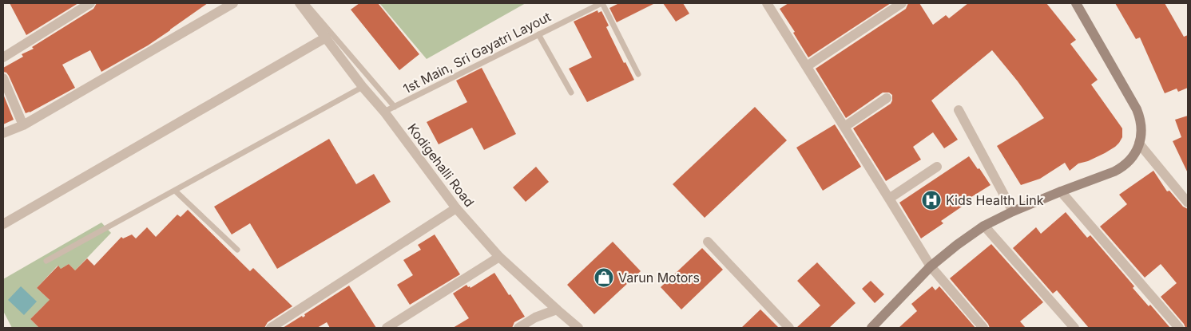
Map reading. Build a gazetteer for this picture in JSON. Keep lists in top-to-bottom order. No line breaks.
{"streets":{"street":["Kodigehalli Road"],"lane":["1st Main, Sri Gayatri Layout"]},"crossings":[["1st Main, Sri Gayatri Layout","Kodigehalli Road"]],"places":{"hospital":["Kids Health Link"],"shop":["Varun Motors"]}}
